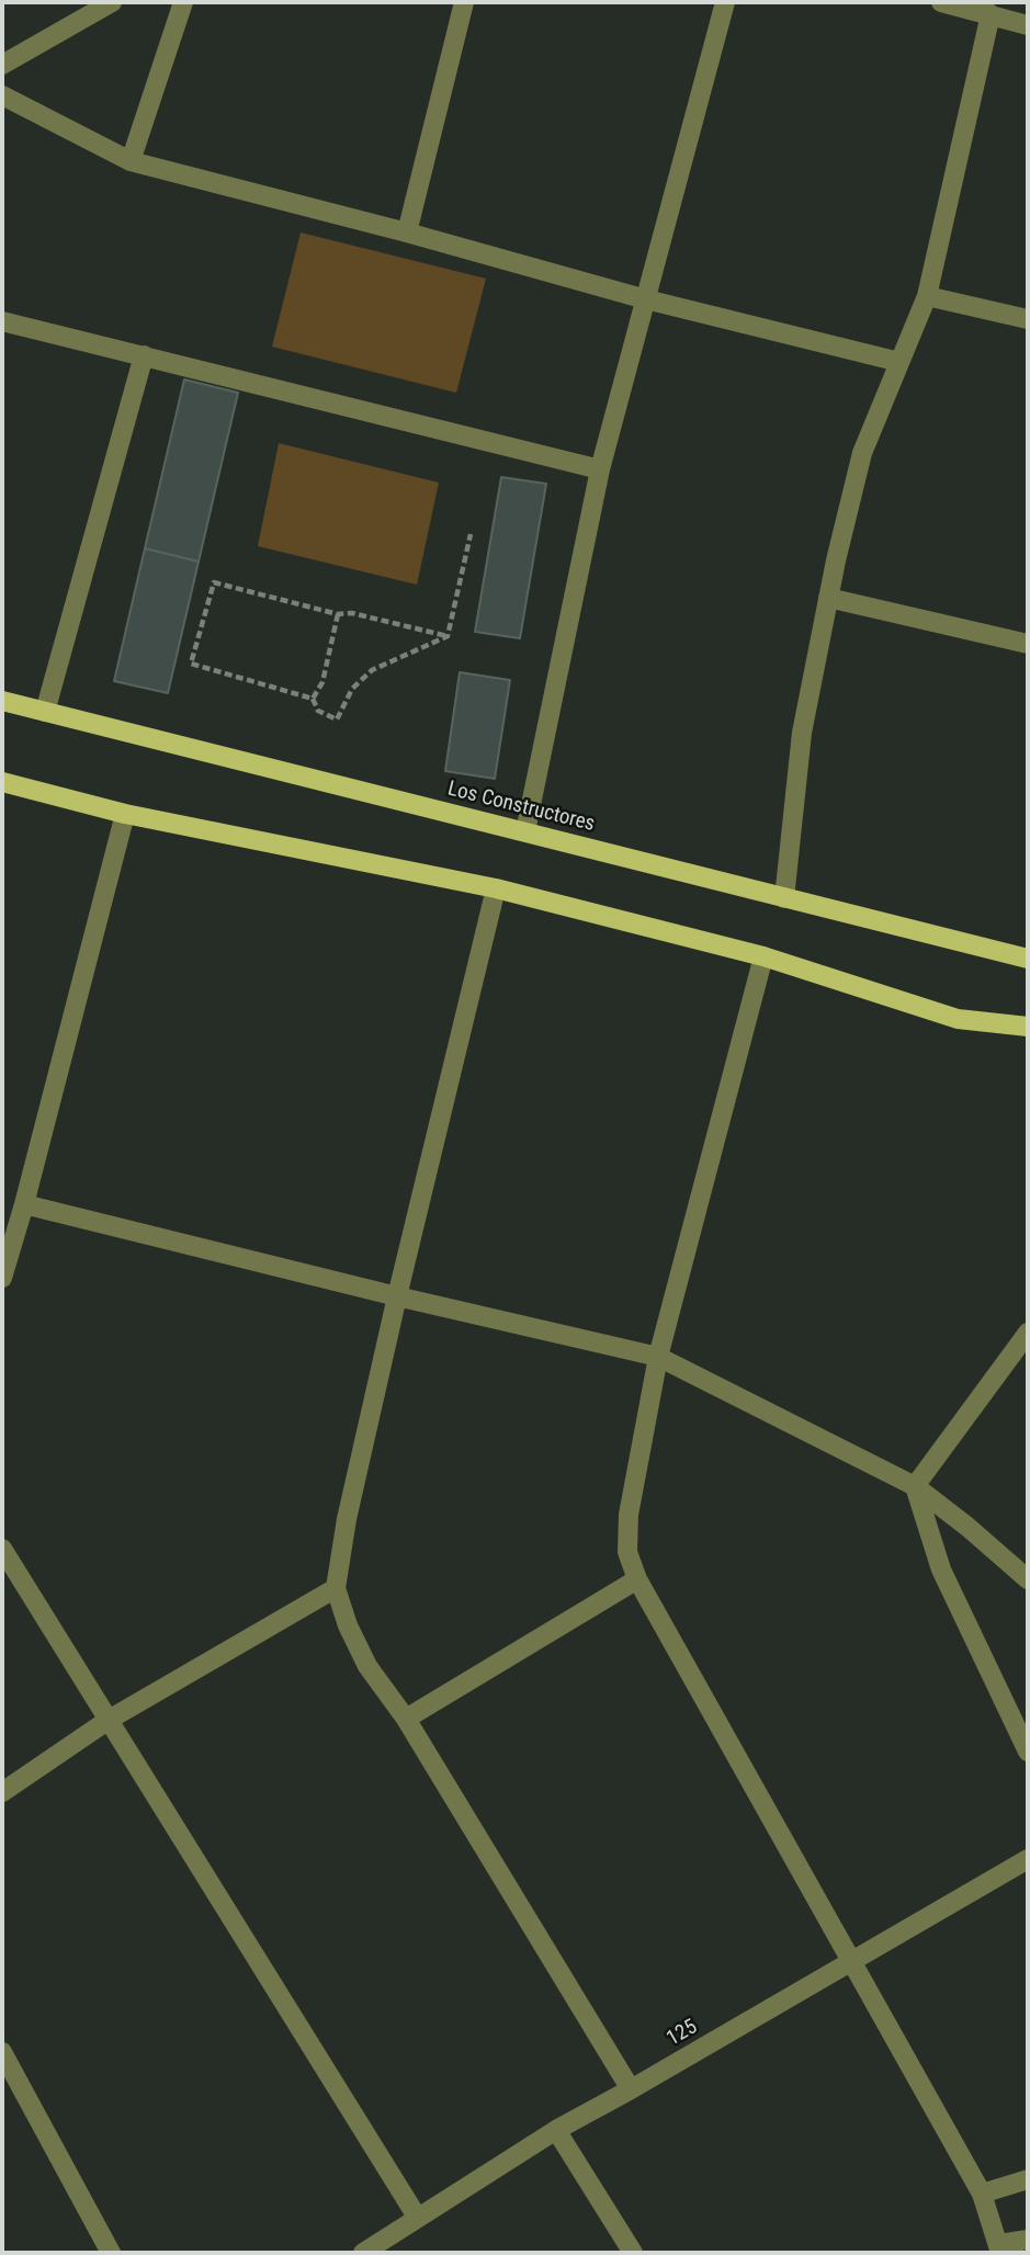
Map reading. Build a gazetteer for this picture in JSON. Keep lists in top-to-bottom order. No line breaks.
{"streets":{"main road":["Los Constructores"],"street":["125"]}}
